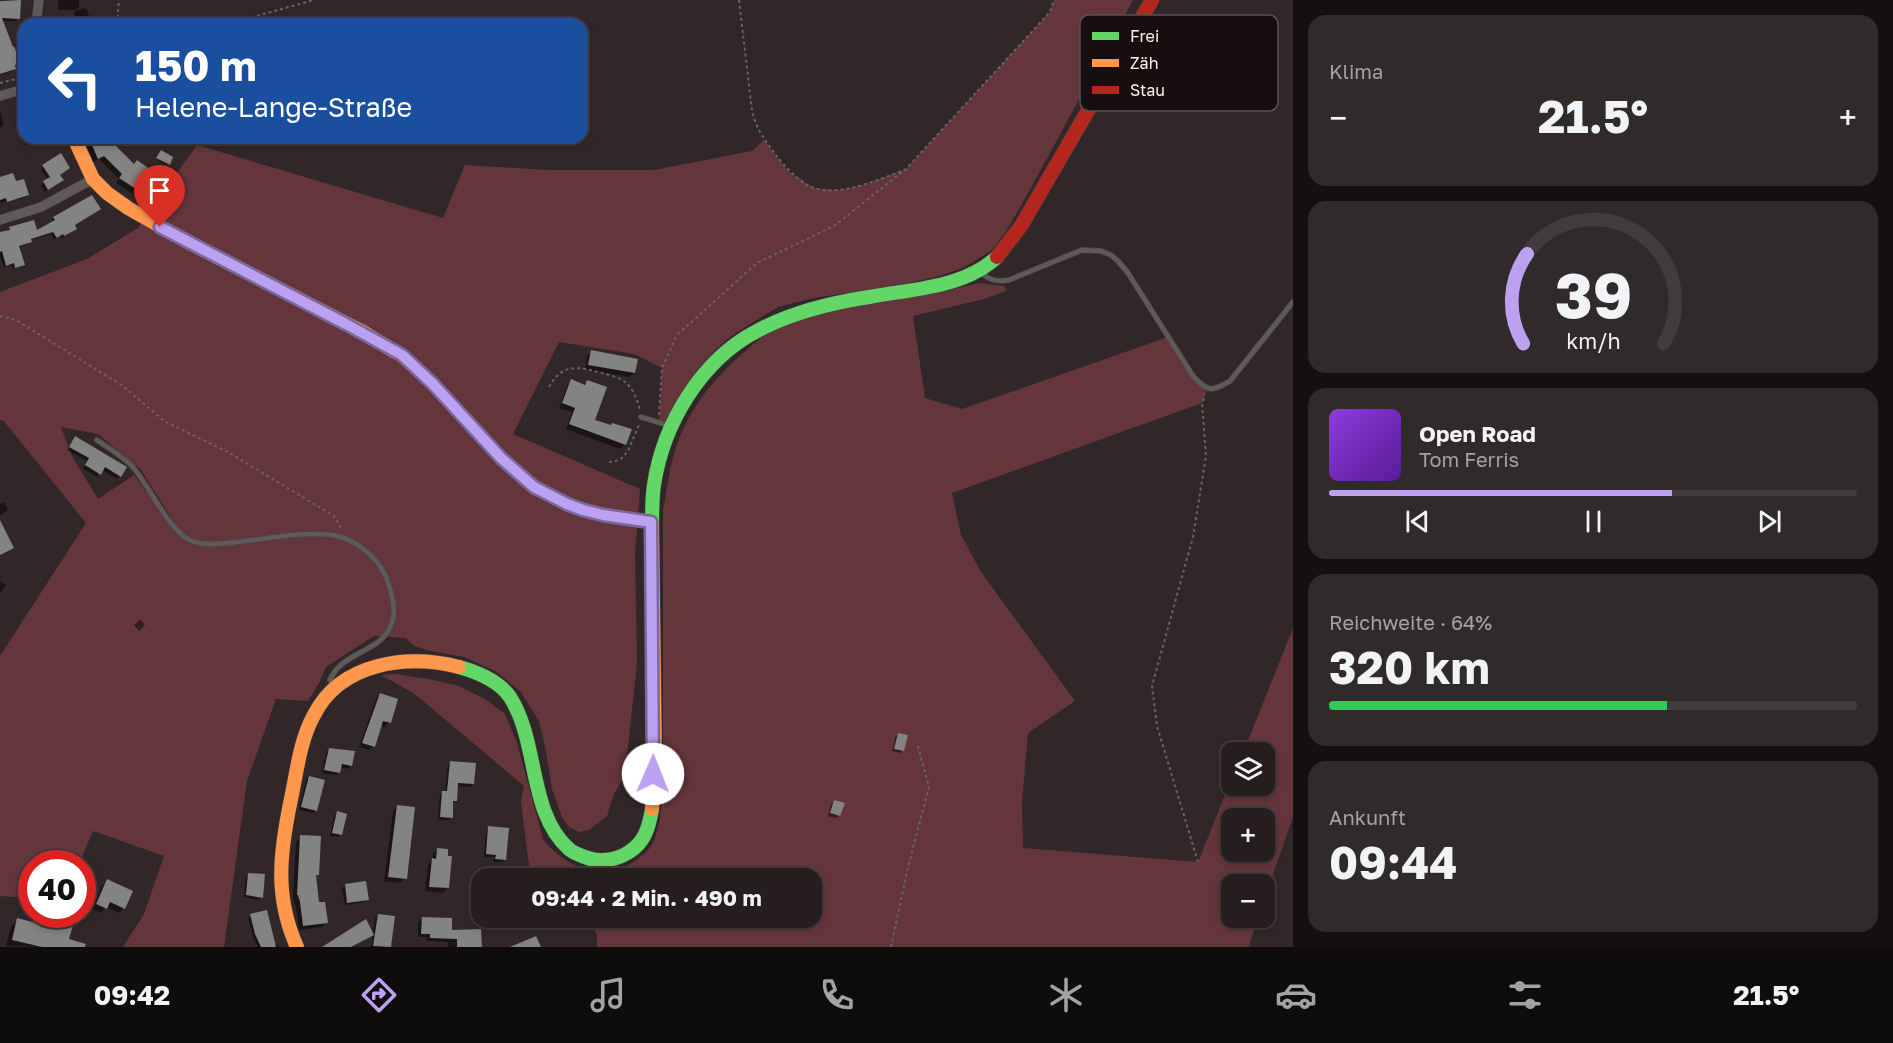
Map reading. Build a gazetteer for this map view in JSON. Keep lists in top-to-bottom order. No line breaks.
{"legend":["Frei","Zäh","Stau"],"page":{"tile":["Klima",["Reichweite · 64%","320 km"],["Ankunft","09:44"]],"turn":["150 m","Helene-Lange-Straße"],"heat":["−","21.5°","+"],"song":["Open Road","Tom Ferris"],"map_buttons":["+","−"],"limit":"40","trip":"09:44 · 2 Min. · 490 m","tabs":["09:42","21.5°"],"gauge":["39","km/h"]}}
